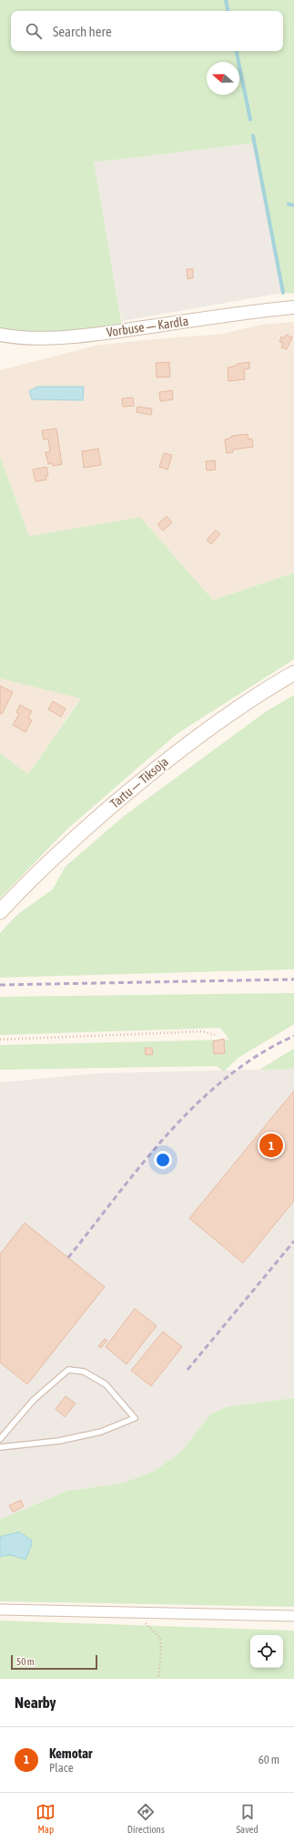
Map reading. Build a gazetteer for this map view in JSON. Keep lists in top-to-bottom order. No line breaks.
{"streets":{"main road":["Tartu — Tiksoja"],"street":["Vorbuse — Kardla"]},"scale_bar":"50 m","north":"left","page":{"search":"Search here","pins":"1","scale":"50 m","heading":"Nearby","list":[{"mark":"1","name":"Kemotar","note":"Place","value":"60 m"}],"nav":["Map","Directions","Saved"]}}
